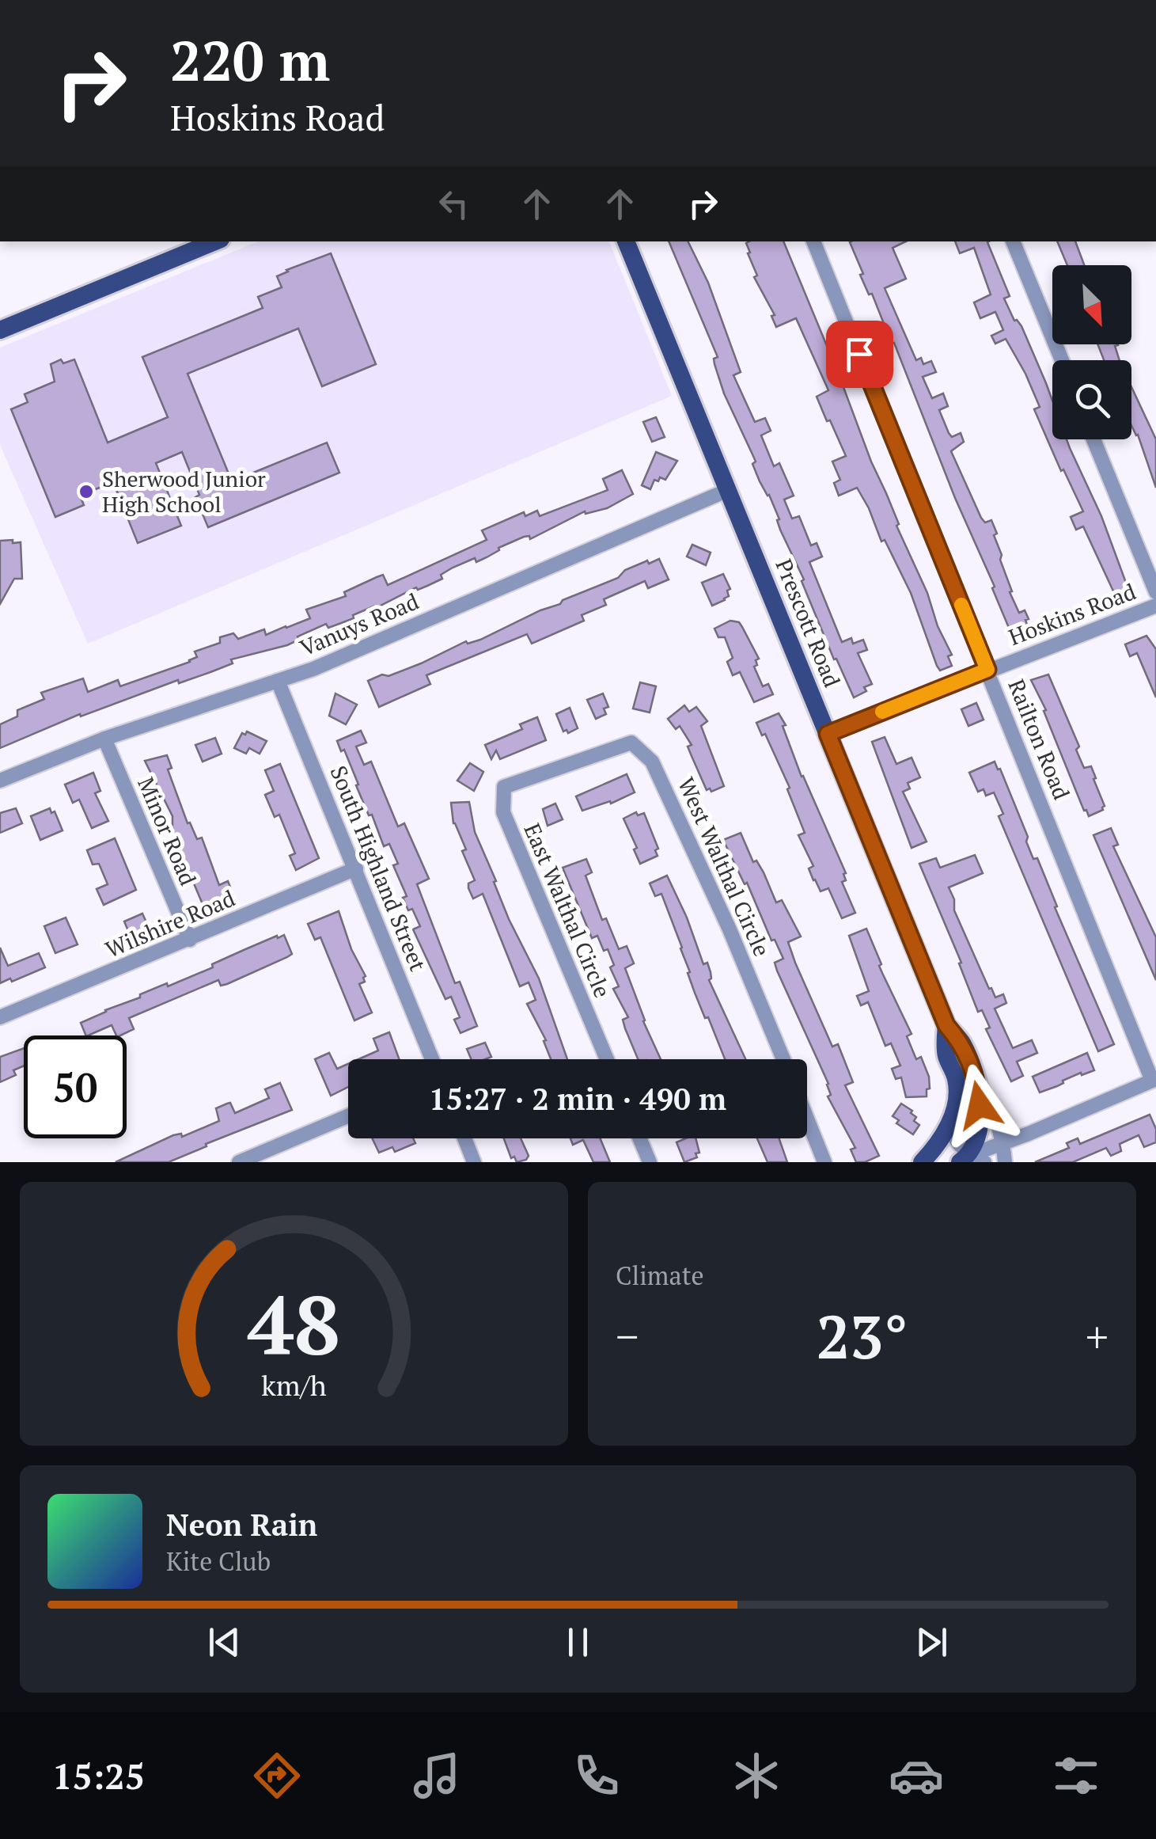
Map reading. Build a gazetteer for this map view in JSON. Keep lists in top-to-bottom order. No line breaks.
{"streets":{"main road":["Prescott Road"],"street":["Hoskins Road","Vanuys Road","Railton Road","Minor Road","West Walthal Circle","South Highland Street","East Walthal Circle","Wilshire Road"]},"crossings":[["Hoskins Road","Prescott Road"],["Hoskins Road","Railton Road"],["Prescott Road","Vanuys Road"],["Vanuys Road","Minor Road"],["Vanuys Road","South Highland Street"],["Minor Road","Wilshire Road"],["West Walthal Circle","East Walthal Circle"],["South Highland Street","Wilshire Road"]],"places":["Sherwood Junior High School"],"north":"bottom right","page":{"turn":["220 m","Hoskins Road"],"limit":"50","trip":"15:27 · 2 min · 490 m","tile":"Climate","heat":["−","23°","+"],"song":["Neon Rain","Kite Club"],"tabs":"15:25","gauge":["48","km/h"]}}
